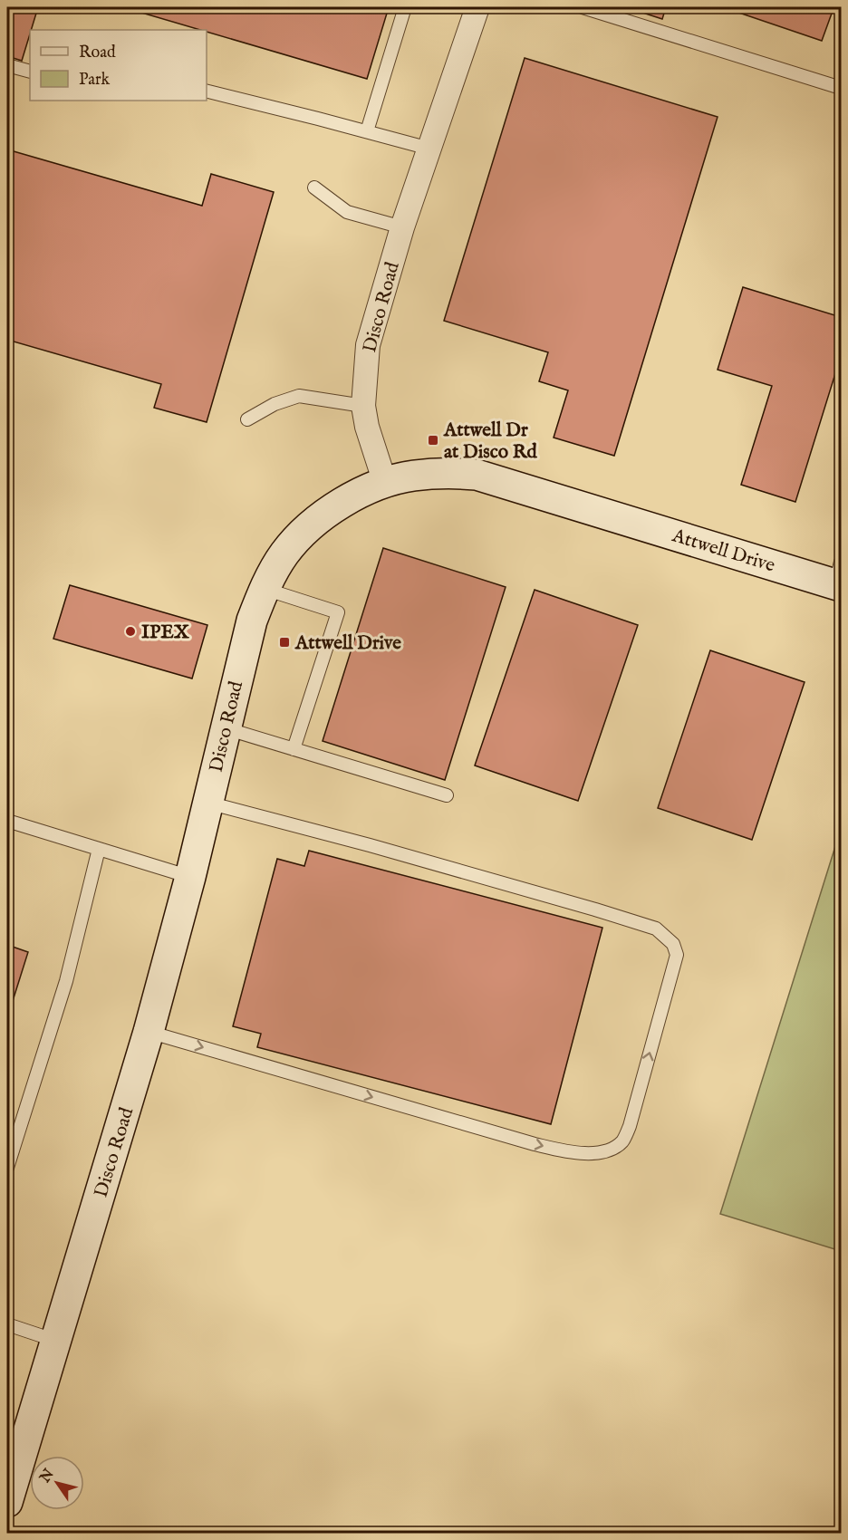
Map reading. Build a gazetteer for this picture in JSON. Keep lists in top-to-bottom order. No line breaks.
{"streets":{"main road":["Disco Road","Attwell Drive"]},"crossings":[["Disco Road","Attwell Drive"]],"places":{"transit":["Attwell Dr at Disco Rd","Attwell Drive"],"other":["IPEX"]},"legend":["Road","Park"],"north":"top left"}
